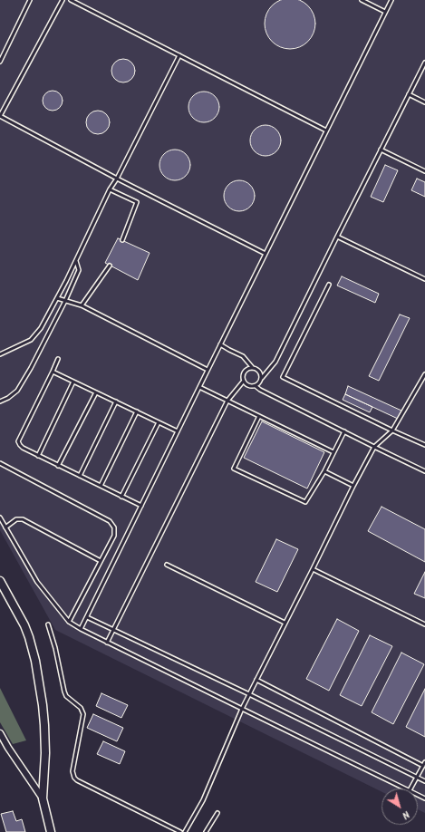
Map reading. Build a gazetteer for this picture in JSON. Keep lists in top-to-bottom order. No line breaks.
{"north":"bottom right"}
